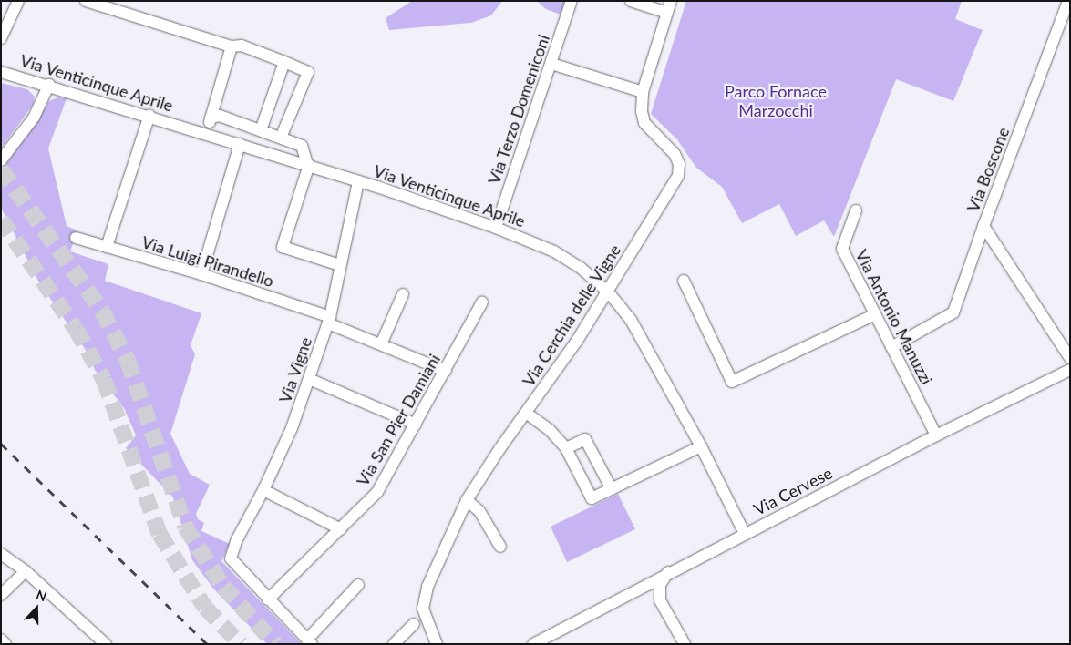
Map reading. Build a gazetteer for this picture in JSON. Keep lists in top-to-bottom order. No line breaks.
{"streets":{"street":["Via Venticinque Aprile","Via Terzo Domeniconi","Via Boscone","Via Luigi Pirandello","Via Cerchia delle Vigne","Via Antonio Manuzzi","Via Vigne","Via San Pier Damiani","Via Cervese"]},"crossings":[["Via Venticinque Aprile","Via Terzo Domeniconi"],["Via Venticinque Aprile","Via Cerchia delle Vigne"],["Via Venticinque Aprile","Via Vigne"],["Via Venticinque Aprile","Via Cervese"],["Via Luigi Pirandello","Via Vigne"],["Via Luigi Pirandello","Via San Pier Damiani"],["Via Antonio Manuzzi","Via Cervese"],["Via Vigne","Via San Pier Damiani"]],"parks":["Parco Fornace Marzocchi"],"north":"top"}
